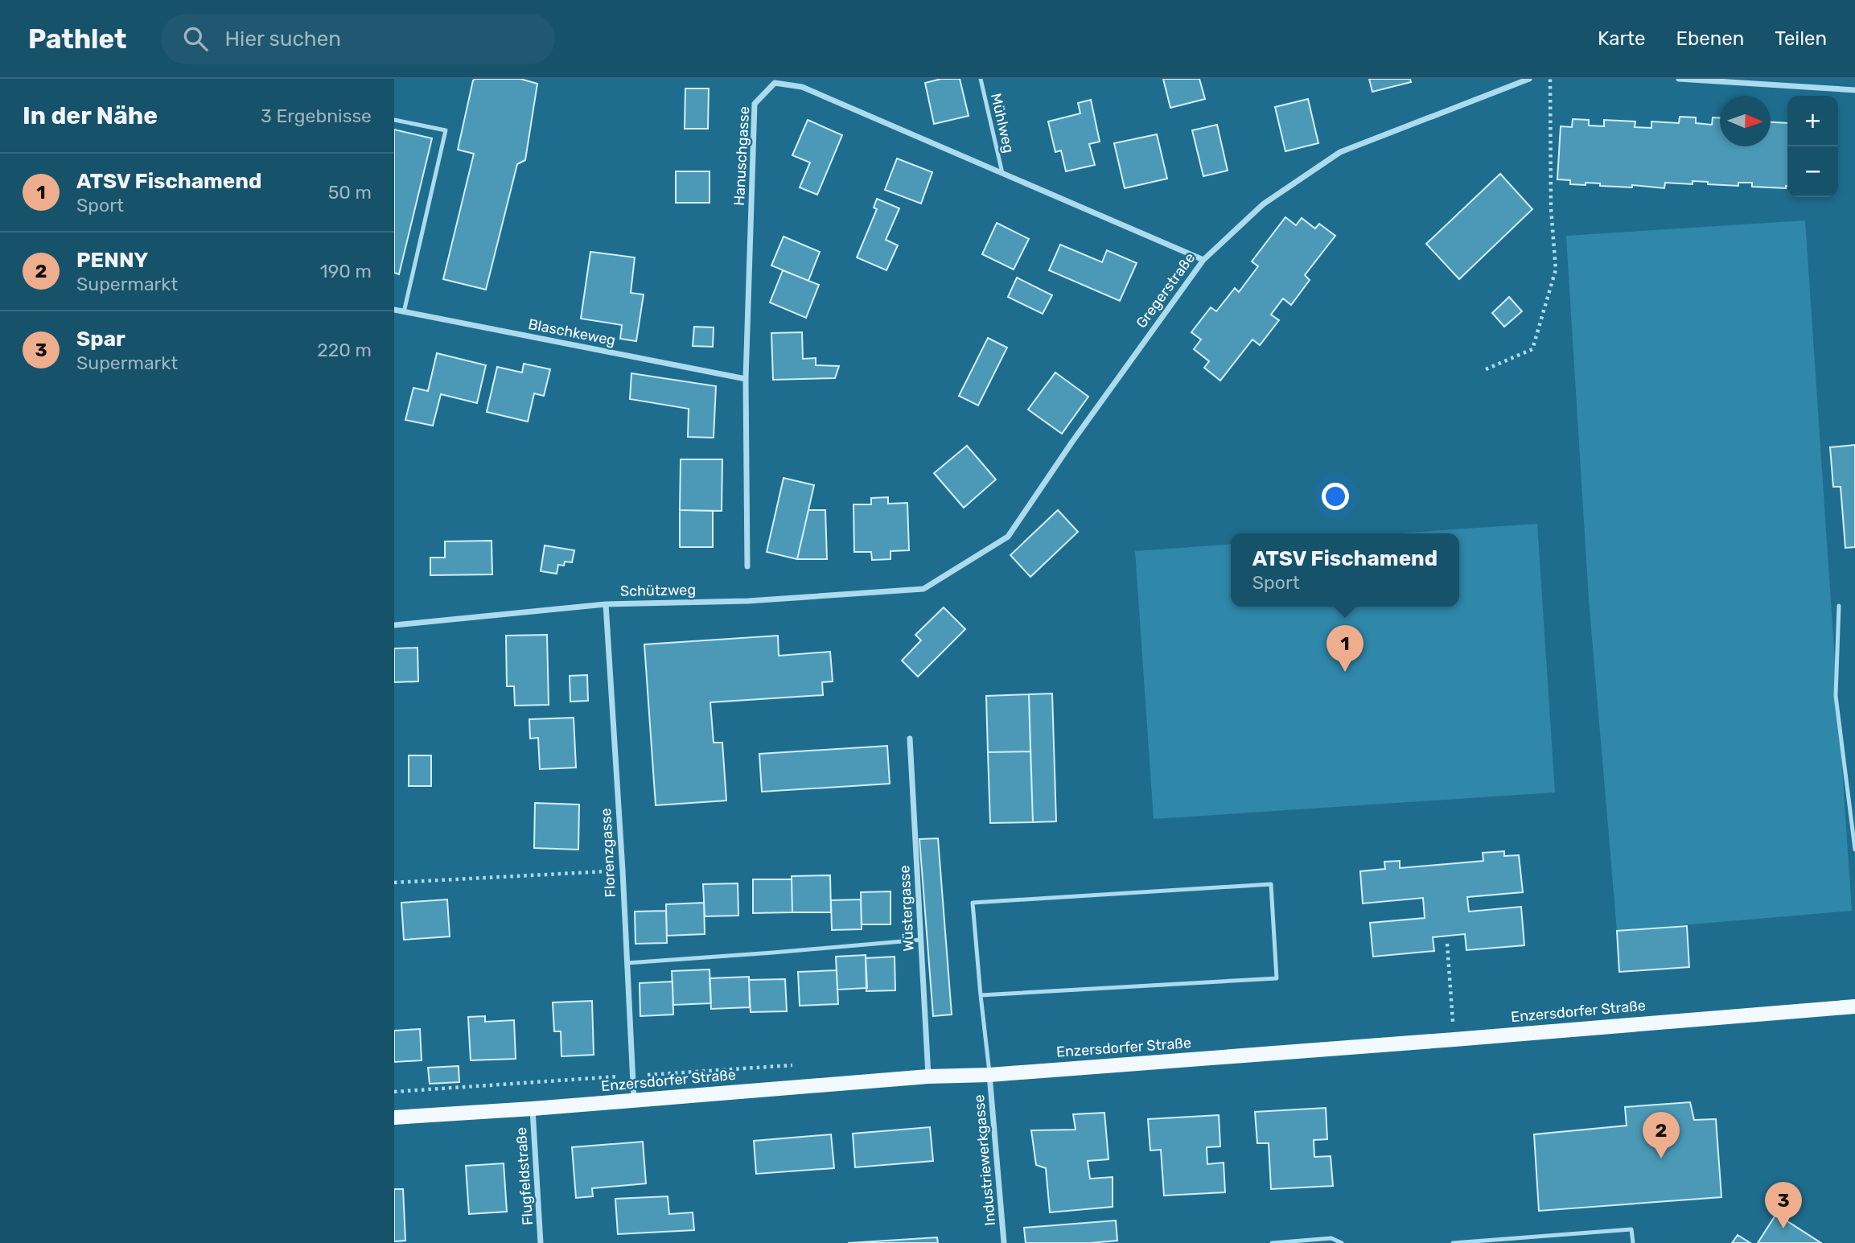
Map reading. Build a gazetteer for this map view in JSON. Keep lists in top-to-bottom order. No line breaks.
{"streets":{"main road":["Enzersdorfer Straße"],"street":["Hanuschgasse","Gregerstraße","Blaschkeweg","Schützweg","Florenzgasse","Wüstergasse","Industriewerkgasse","Flugfeldstraße"],"lane":["Mühlweg"]},"crossings":[["Mühlweg","Hanuschgasse"],["Hanuschgasse","Gregerstraße"],["Hanuschgasse","Blaschkeweg"],["Gregerstraße","Schützweg"],["Schützweg","Florenzgasse"],["Florenzgasse","Enzersdorfer Straße"],["Wüstergasse","Enzersdorfer Straße"],["Enzersdorfer Straße","Industriewerkgasse"],["Enzersdorfer Straße","Flugfeldstraße"]],"north":"right","page":{"header":"Pathlet","search":"Hier suchen","nav":["Karte","Ebenen","Teilen"],"heading":["In der Nähe","3 Ergebnisse"],"map_buttons":["+","−"],"list":[{"mark":"1","name":"ATSV Fischamend","note":"Sport","value":"50 m"},{"mark":"2","name":"PENNY","note":"Supermarkt","value":"190 m"},{"mark":"3","name":"Spar","note":"Supermarkt","value":"220 m"}],"popup":["ATSV Fischamend","Sport"],"pins":["1","2","3"]}}
